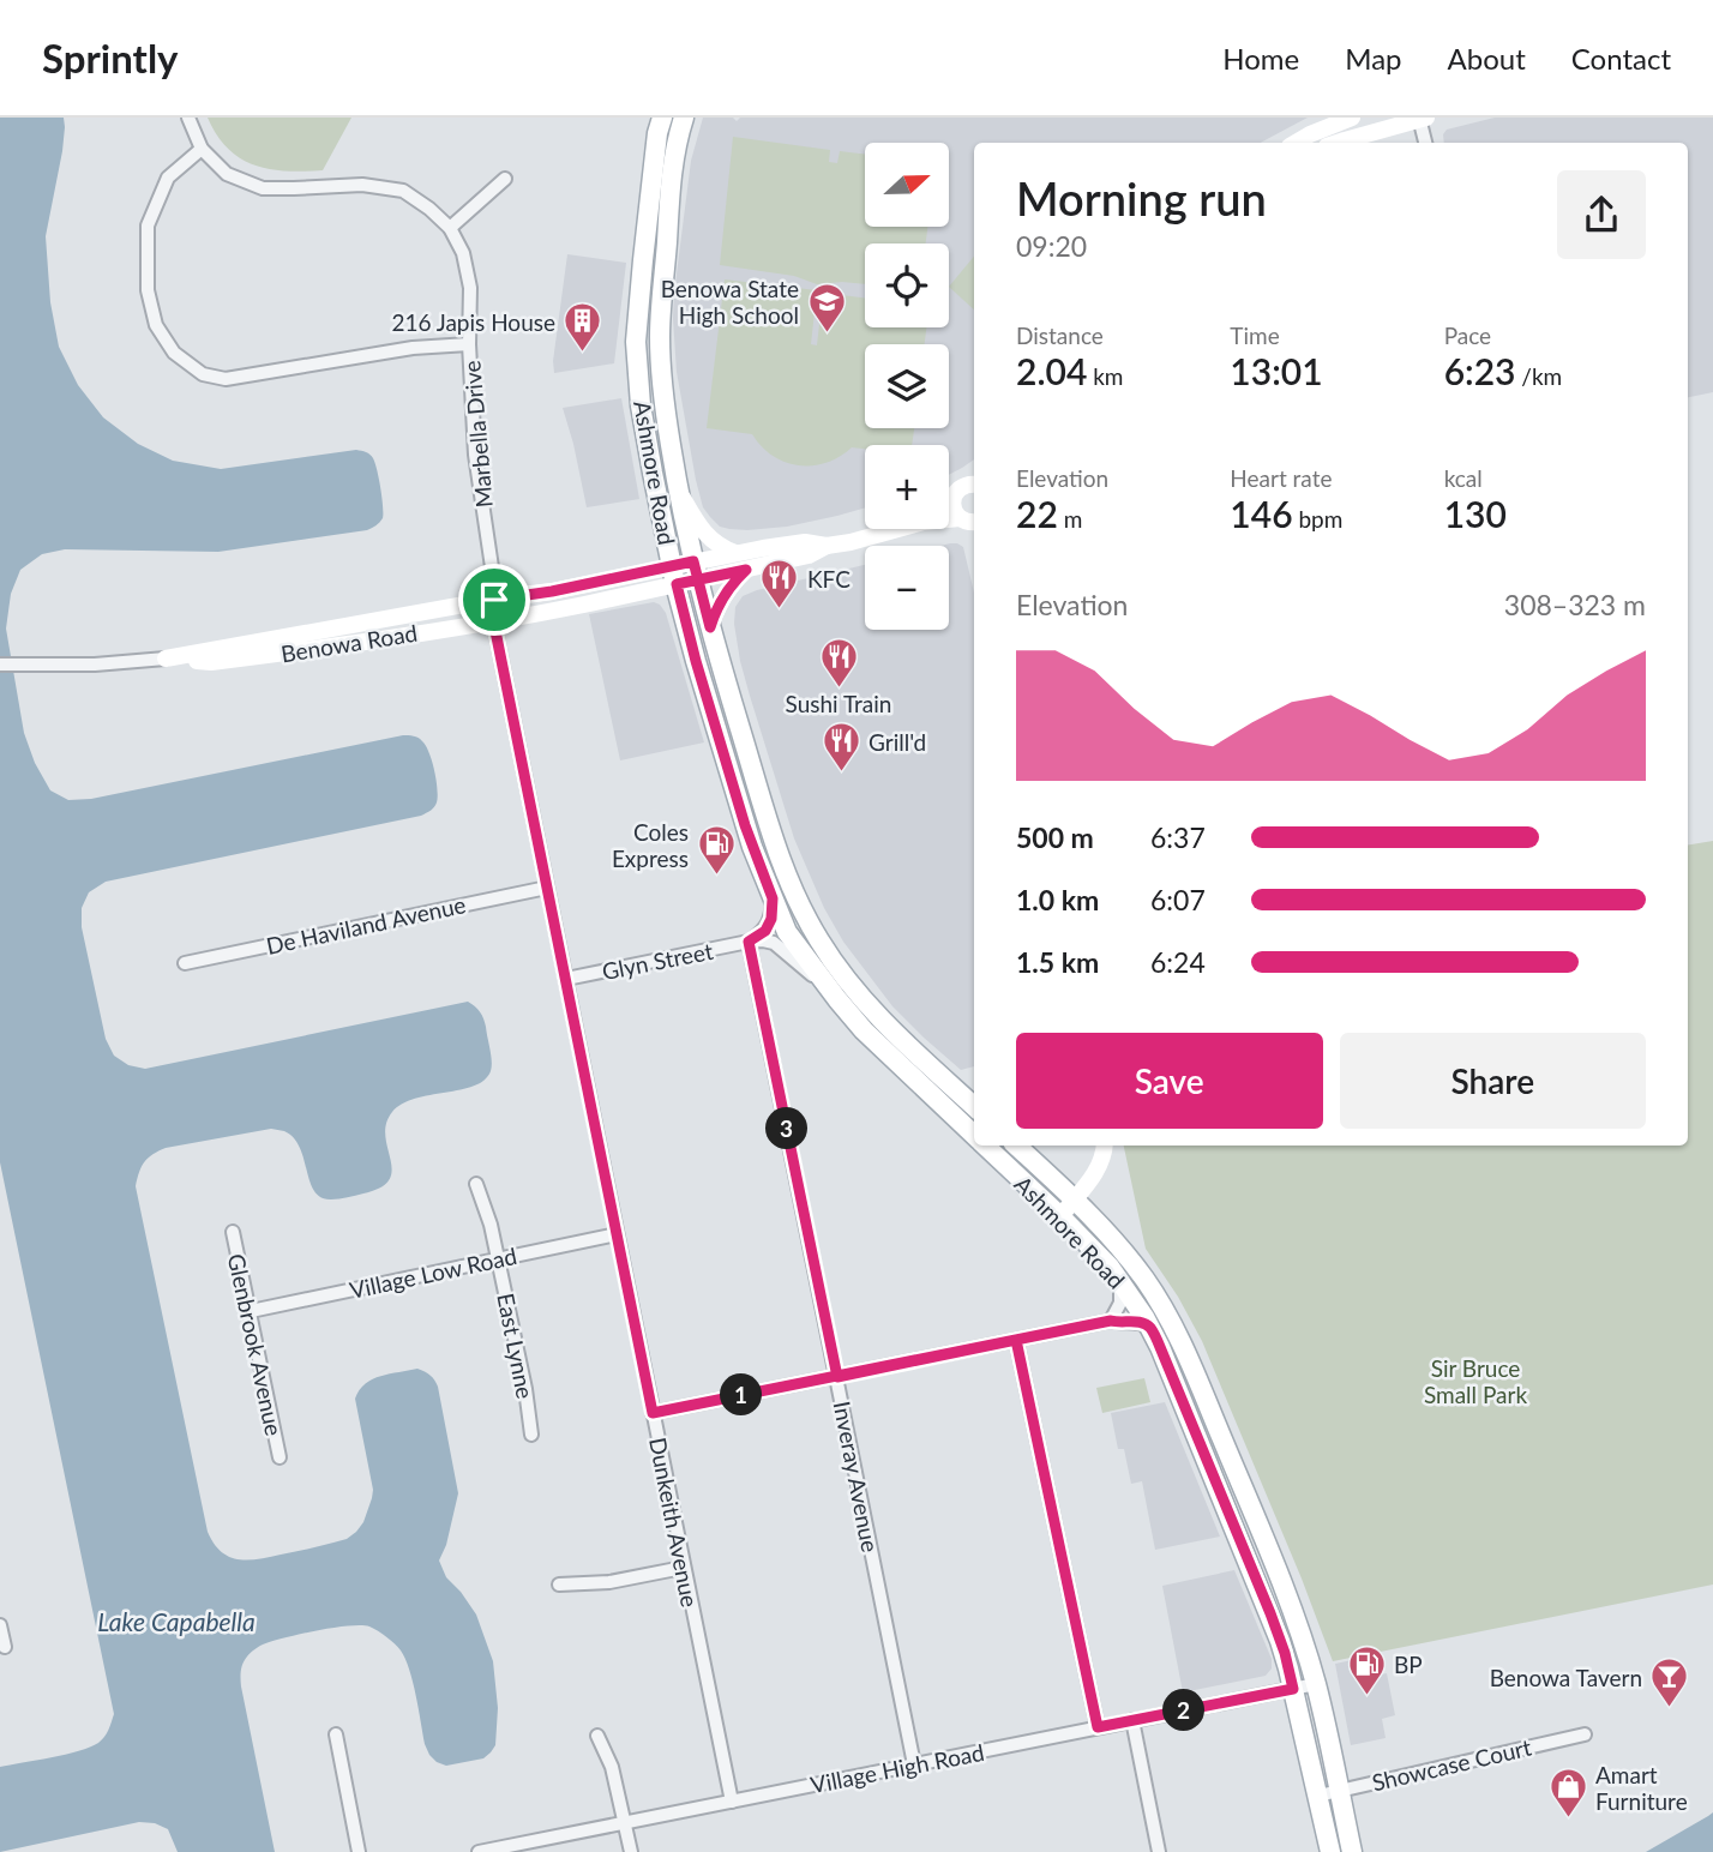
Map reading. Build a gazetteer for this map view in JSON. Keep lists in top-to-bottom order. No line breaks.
{"streets":{"main road":["Ashmore Road"],"street":["Marbella Drive","Benowa Road","De Haviland Avenue","Glyn Street","Village Low Road","Glenbrook Avenue","East Lynne","Inveray Avenue","Dunkeith Avenue","Showcase Court","Village High Road"]},"crossings":[["Marbella Drive","Benowa Road"],["Marbella Drive","Dunkeith Avenue"],["Ashmore Road","Benowa Road"],["Ashmore Road","Glyn Street"],["Ashmore Road","Showcase Court"],["Ashmore Road","Village High Road"],["Benowa Road","Dunkeith Avenue"],["De Haviland Avenue","Dunkeith Avenue"],["Glyn Street","Inveray Avenue"],["Glyn Street","Dunkeith Avenue"],["Village Low Road","Glenbrook Avenue"],["Village Low Road","East Lynne"],["Village Low Road","Dunkeith Avenue"],["Inveray Avenue","Village High Road"],["Dunkeith Avenue","Village High Road"]],"water":["Lake Capabella"],"parks":["Sir Bruce Small Park"],"places":{"school or university":["Benowa State High School"],"building":["216 Japis House"],"restaurant":["KFC","Sushi Train","Grill'd"],"fuel station":["Coles Express","BP"],"bar":["Benowa Tavern"],"shop":["Amart Furniture"]},"north":"right","page":{"header":"Sprintly","nav":["Home","Map","About","Contact"],"map_buttons":["+","−"],"heading":["Morning run","09:20"],"stats":[["Distance","2.04 km"],["Time","13:01"],["Pace","6:23 /km"],["Elevation","22 m"],["Heart rate","146 bpm"],["kcal","130"]],"chart":["Elevation","308–323 m"],"list":[{"name":"500 m","note":"6:37"},{"name":"1.0 km","note":"6:07"},{"name":"1.5 km","note":"6:24"}],"buttons":["Save","Share"],"pins":["3","1","2"]}}
